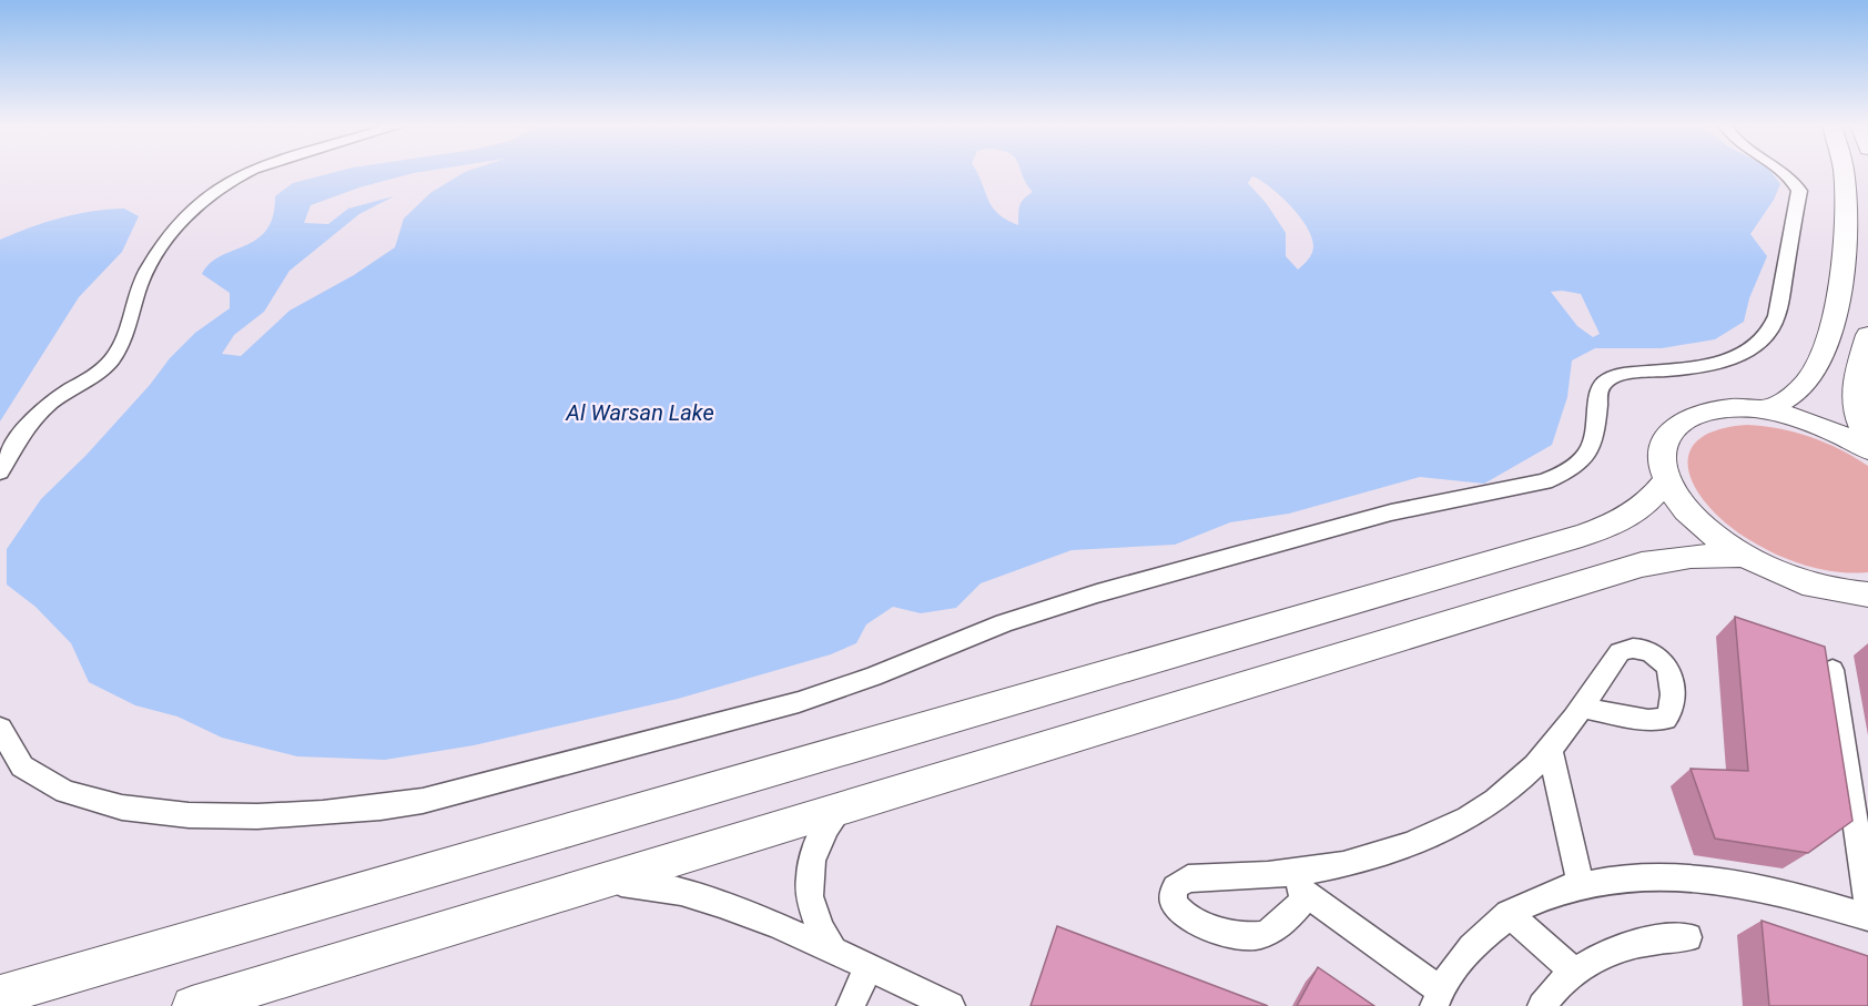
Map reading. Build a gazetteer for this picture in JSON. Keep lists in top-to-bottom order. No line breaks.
{"water":["Al Warsan Lake"]}
